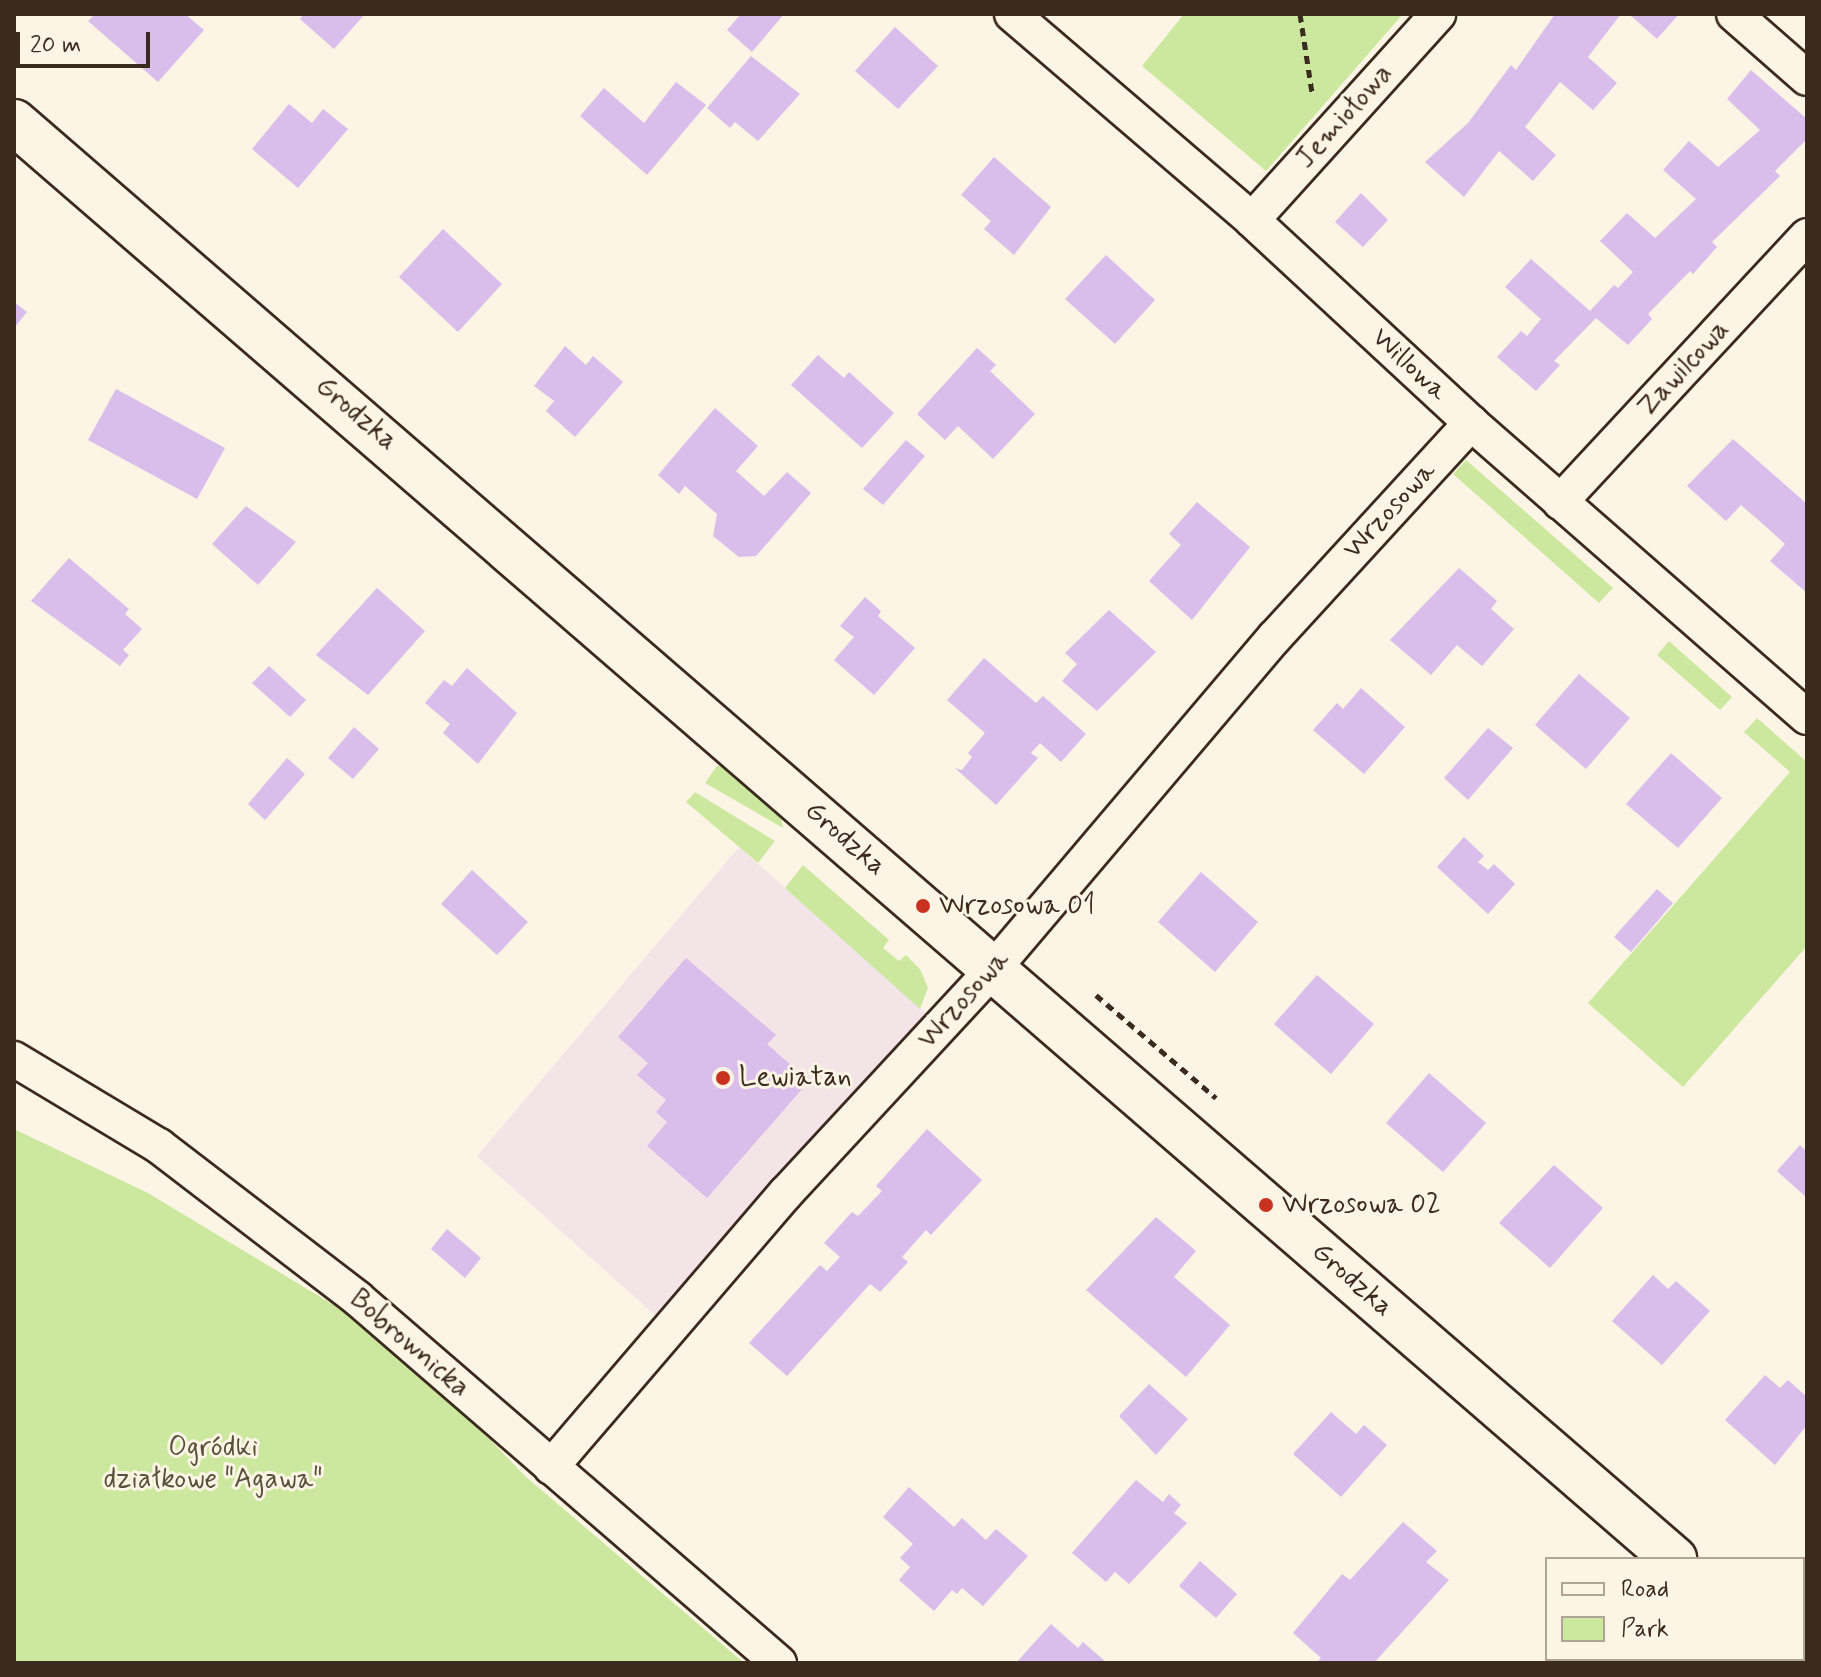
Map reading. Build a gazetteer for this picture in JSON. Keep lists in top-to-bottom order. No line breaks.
{"streets":{"street":["Jemiołowa","Willowa","Zawilcowa","Grodzka","Wrzosowa","Bobrownicka"]},"crossings":[["Jemiołowa","Willowa"],["Willowa","Zawilcowa"],["Willowa","Wrzosowa"],["Grodzka","Wrzosowa"],["Wrzosowa","Bobrownicka"]],"parks":["Ogródki działkowe \"Agawa\""],"places":["Wrzosowa 01","Lewiatan","Wrzosowa 02"],"legend":["Road","Park"],"scale_bar":"20 m"}
